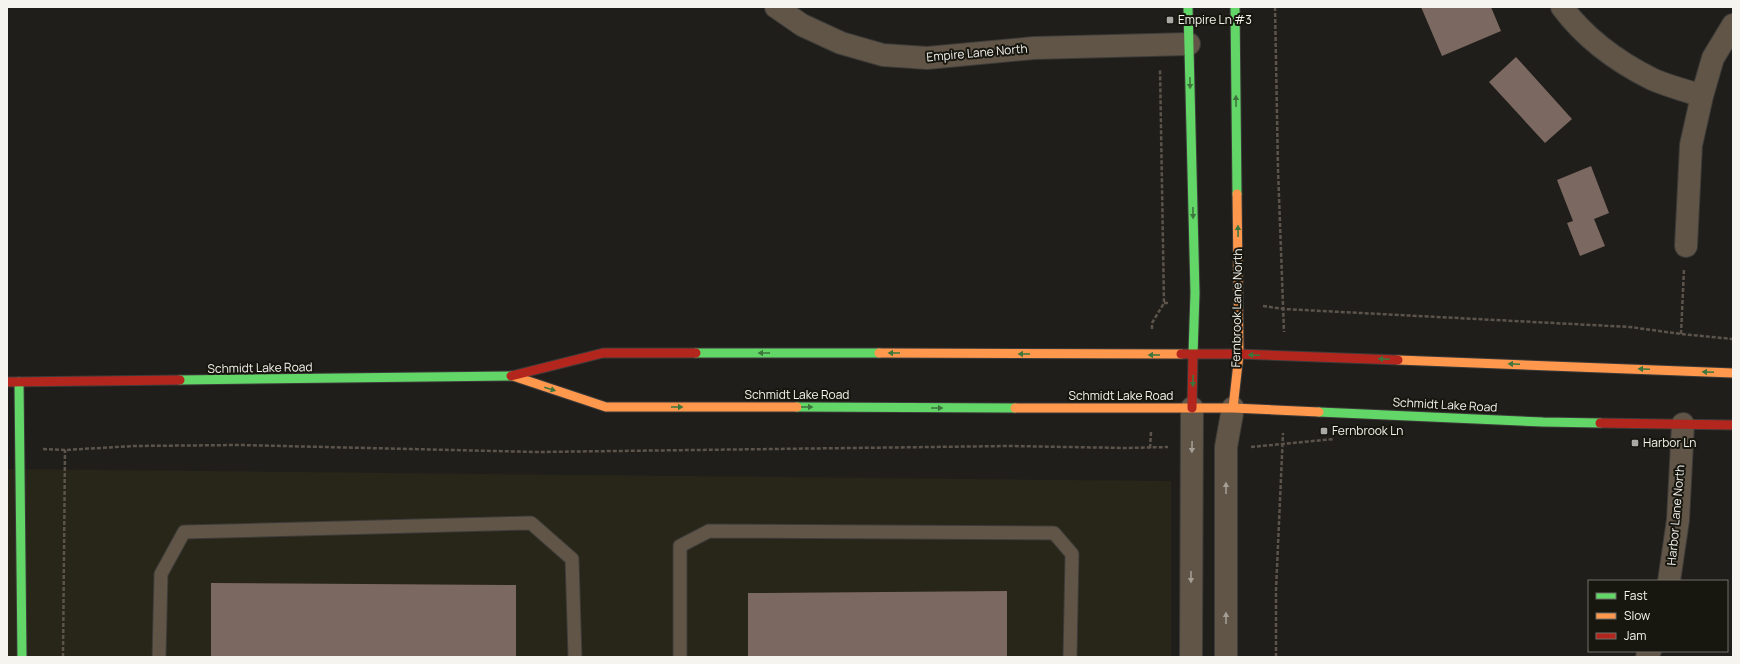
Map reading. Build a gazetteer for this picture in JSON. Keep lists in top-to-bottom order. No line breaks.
{"streets":{"street":["Empire Lane North","Fernbrook Lane North","Schmidt Lake Road","Harbor Lane North"]},"crossings":[["Fernbrook Lane North","Schmidt Lake Road"],["Schmidt Lake Road","Harbor Lane North"]],"places":{"transit":["Empire Ln #3","Fernbrook Ln","Harbor Ln"]},"legend":["Fast","Slow","Jam"]}
